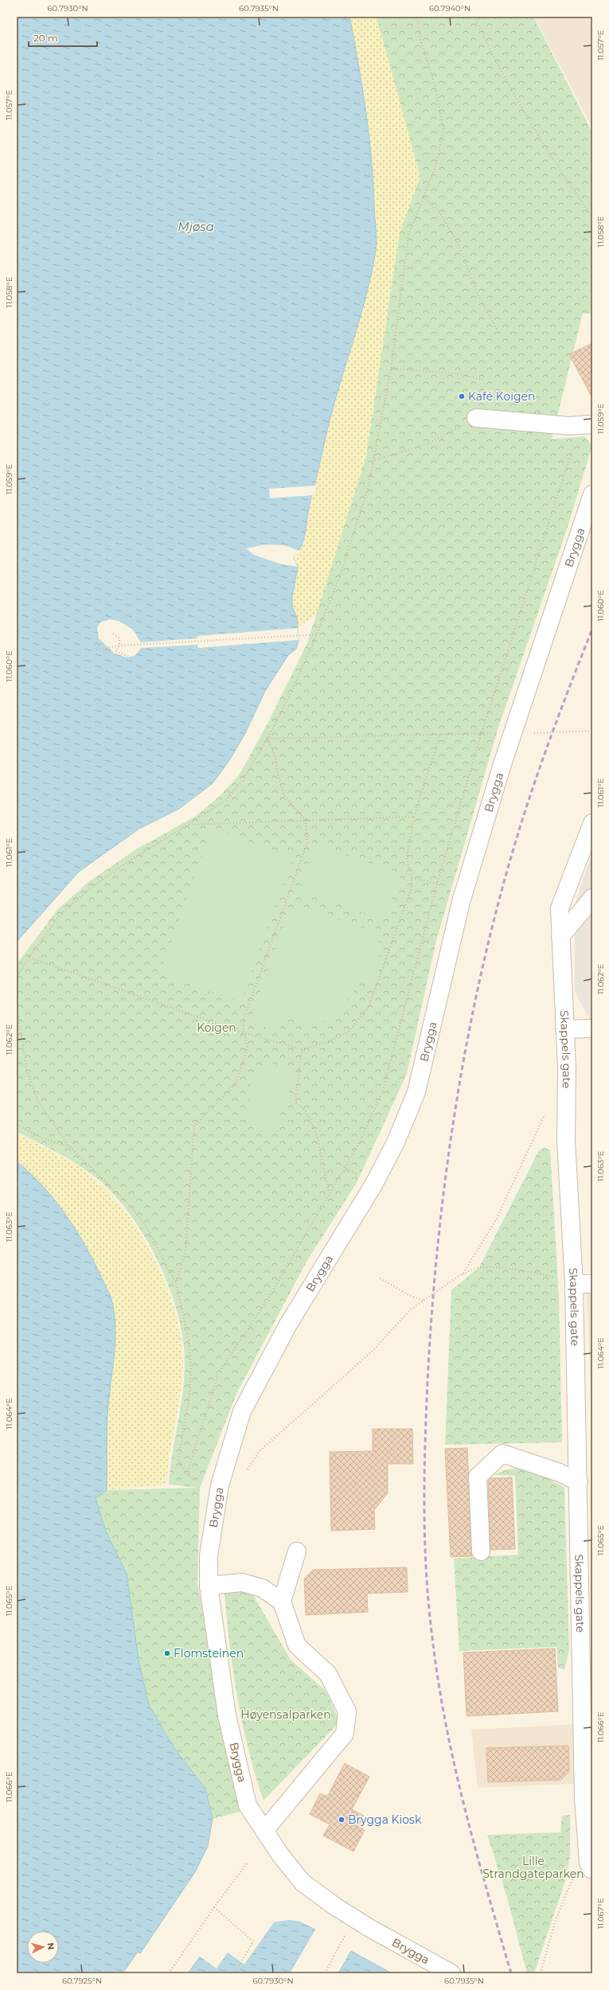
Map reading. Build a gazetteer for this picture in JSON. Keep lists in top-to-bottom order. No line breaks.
{"streets":{"street":["Brygga","Skappels gate"]},"water":["Mjøsa"],"parks":["Koigen","Høyensalparken","Lille Strandgateparken"],"places":["Kafé Koigen","Flomsteinen","Brygga Kiosk"],"scale_bar":"20 m","north":"right","coordinates":["60.7930°N","60.7935°N","60.7940°N","11.057°E","11.058°E","11.059°E","11.060°E","11.061°E","11.062°E","11.063°E","11.064°E","11.065°E","11.066°E","11.067°E","60.7925°N"]}
